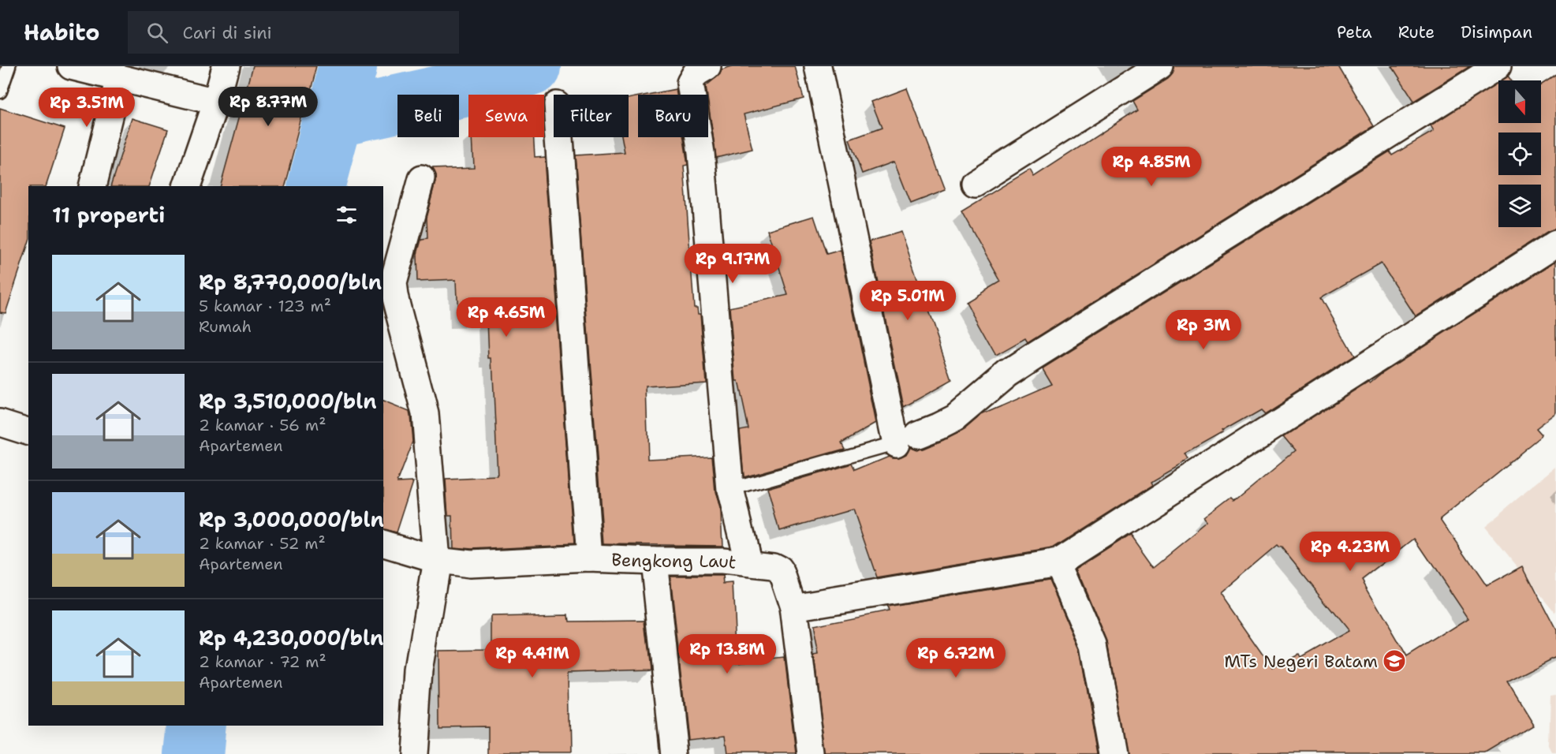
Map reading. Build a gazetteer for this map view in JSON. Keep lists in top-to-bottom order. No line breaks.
{"streets":{"street":["Bengkong Laut"]},"places":{"school or university":["MTs Negeri Batam"]},"north":"bottom","page":{"header":"Habito","search":"Cari di sini","nav":["Peta","Rute","Disimpan"],"price":["Rp 8.77M","Rp 3.51M","Rp 4.85M","Rp 9.17M","Rp 5.01M","Rp 4.65M","Rp 3M","Rp 4.23M","Rp 13.8M","Rp 4.41M","Rp 6.72M"],"chip":["Beli","Sewa","Filter","Baru"],"heading":"11 properti","list":[{"name":"Rp 8,770,000/bln","note":"5 kamar · 123 m² · Rumah"},{"name":"Rp 3,510,000/bln","note":"2 kamar · 56 m² · Apartemen"},{"name":"Rp 3,000,000/bln","note":"2 kamar · 52 m² · Apartemen"},{"name":"Rp 4,230,000/bln","note":"2 kamar · 72 m² · Apartemen"}]}}
